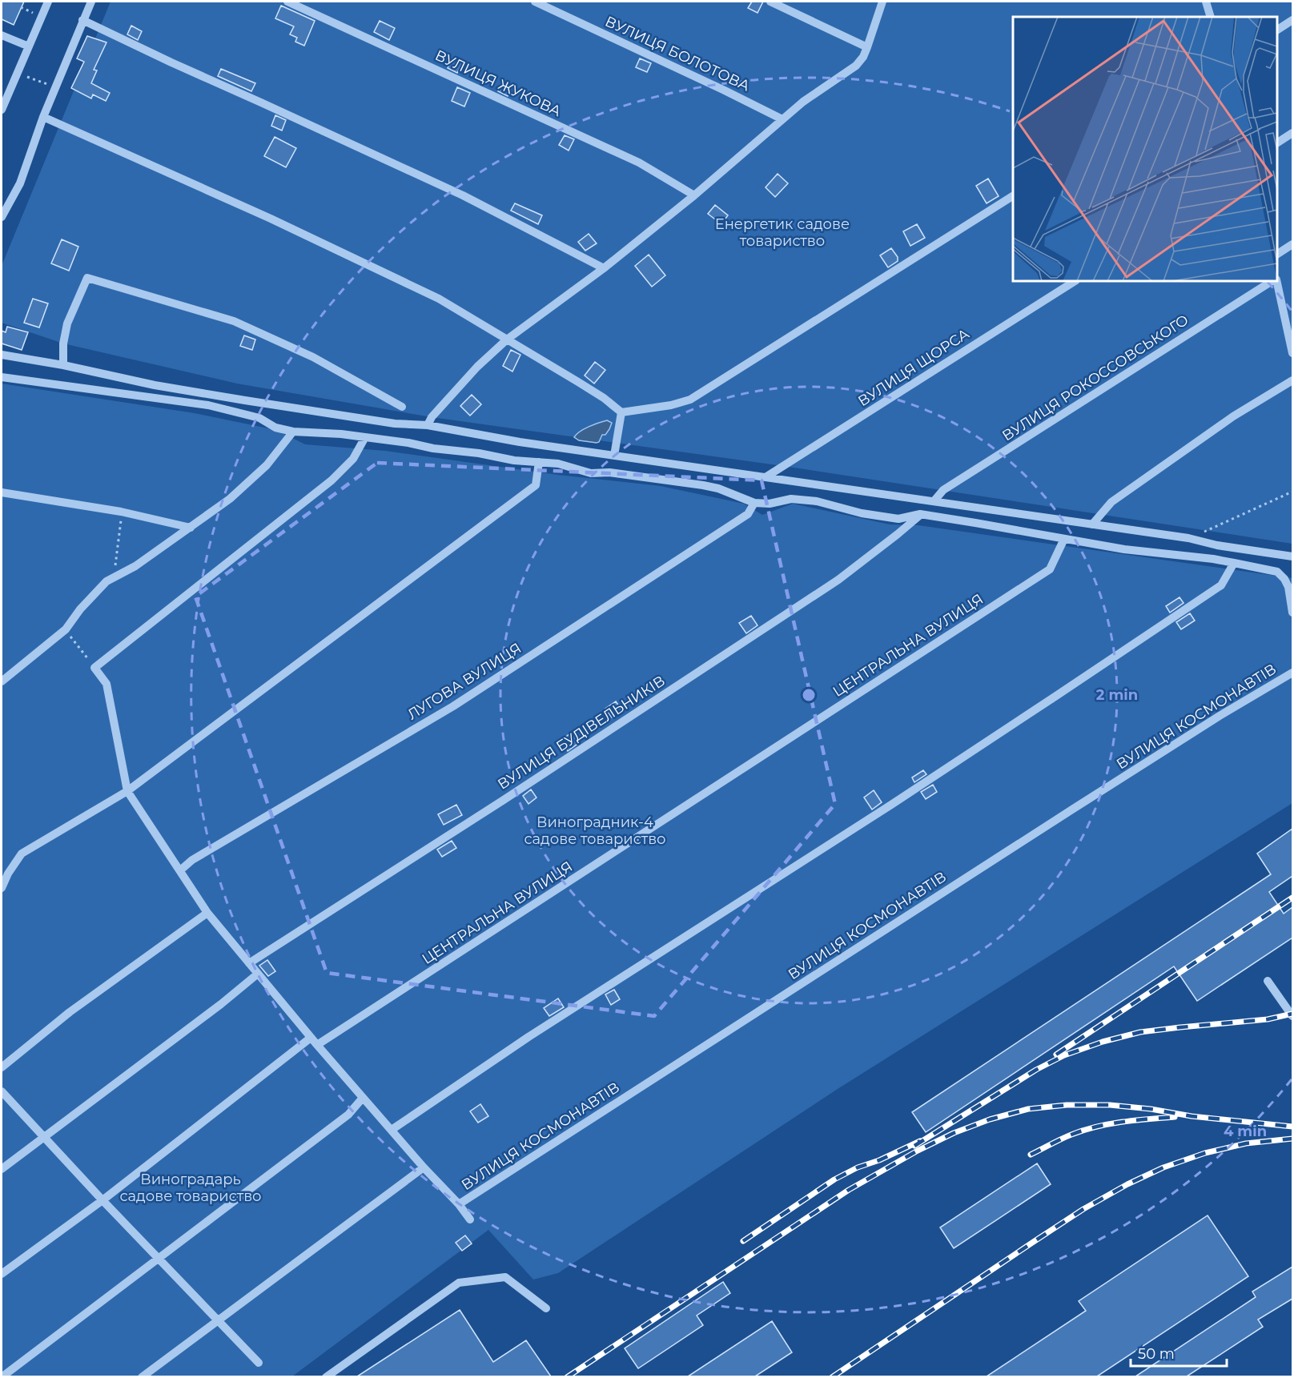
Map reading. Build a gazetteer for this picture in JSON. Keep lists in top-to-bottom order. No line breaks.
{"streets":{"street":["ВУЛИЦЯ БОЛОТОВА","ВУЛИЦЯ ЖУКОВА","ВУЛИЦЯ ЩОРСА","ВУЛИЦЯ РОКОССОВСЬКОГО","ЦЕНТРАЛЬНА ВУЛИЦЯ","ЛУГОВА ВУЛИЦЯ","ВУЛИЦЯ КОСМОНАВТІВ","ВУЛИЦЯ БУДІВЕЛЬНИКІВ"]},"parks":["Енергетик садове товариство","Виноградник-4 садове товариство","Виноградарь садове товариство"],"scale_bar":"50 m","rings":["2 min","4 min"]}
